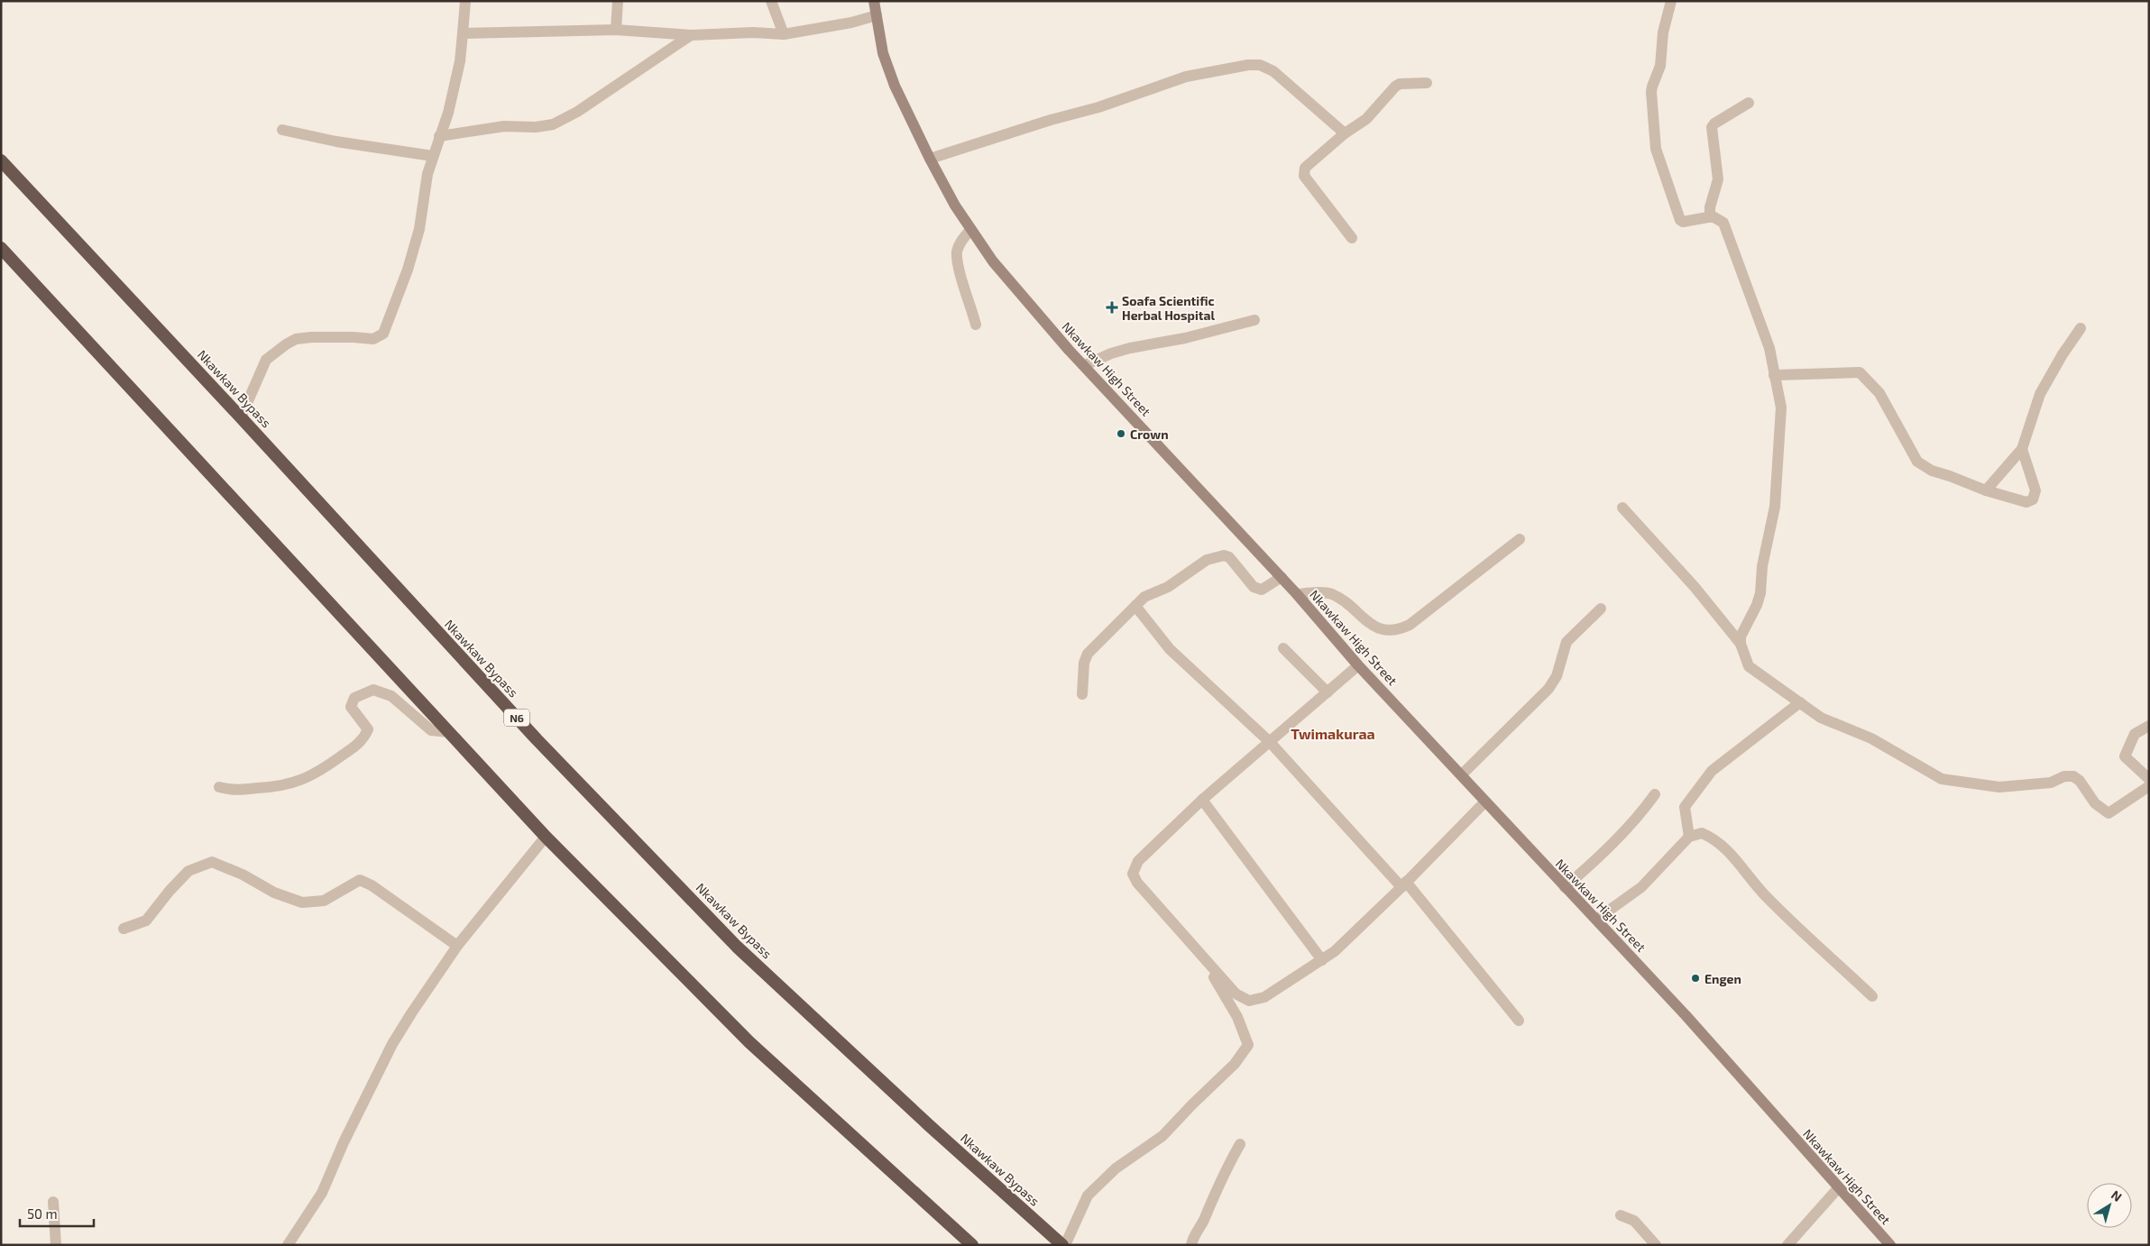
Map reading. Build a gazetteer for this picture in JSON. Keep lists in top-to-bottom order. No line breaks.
{"streets":{"highway":["Nkawkaw Bypass","N6"],"main road":["Nkawkaw High Street"]},"districts":["Twimakuraa"],"places":{"health":["Soafa Scientific Herbal Hospital"],"other":["Crown","Engen"]},"scale_bar":"50 m","north":"top right"}
